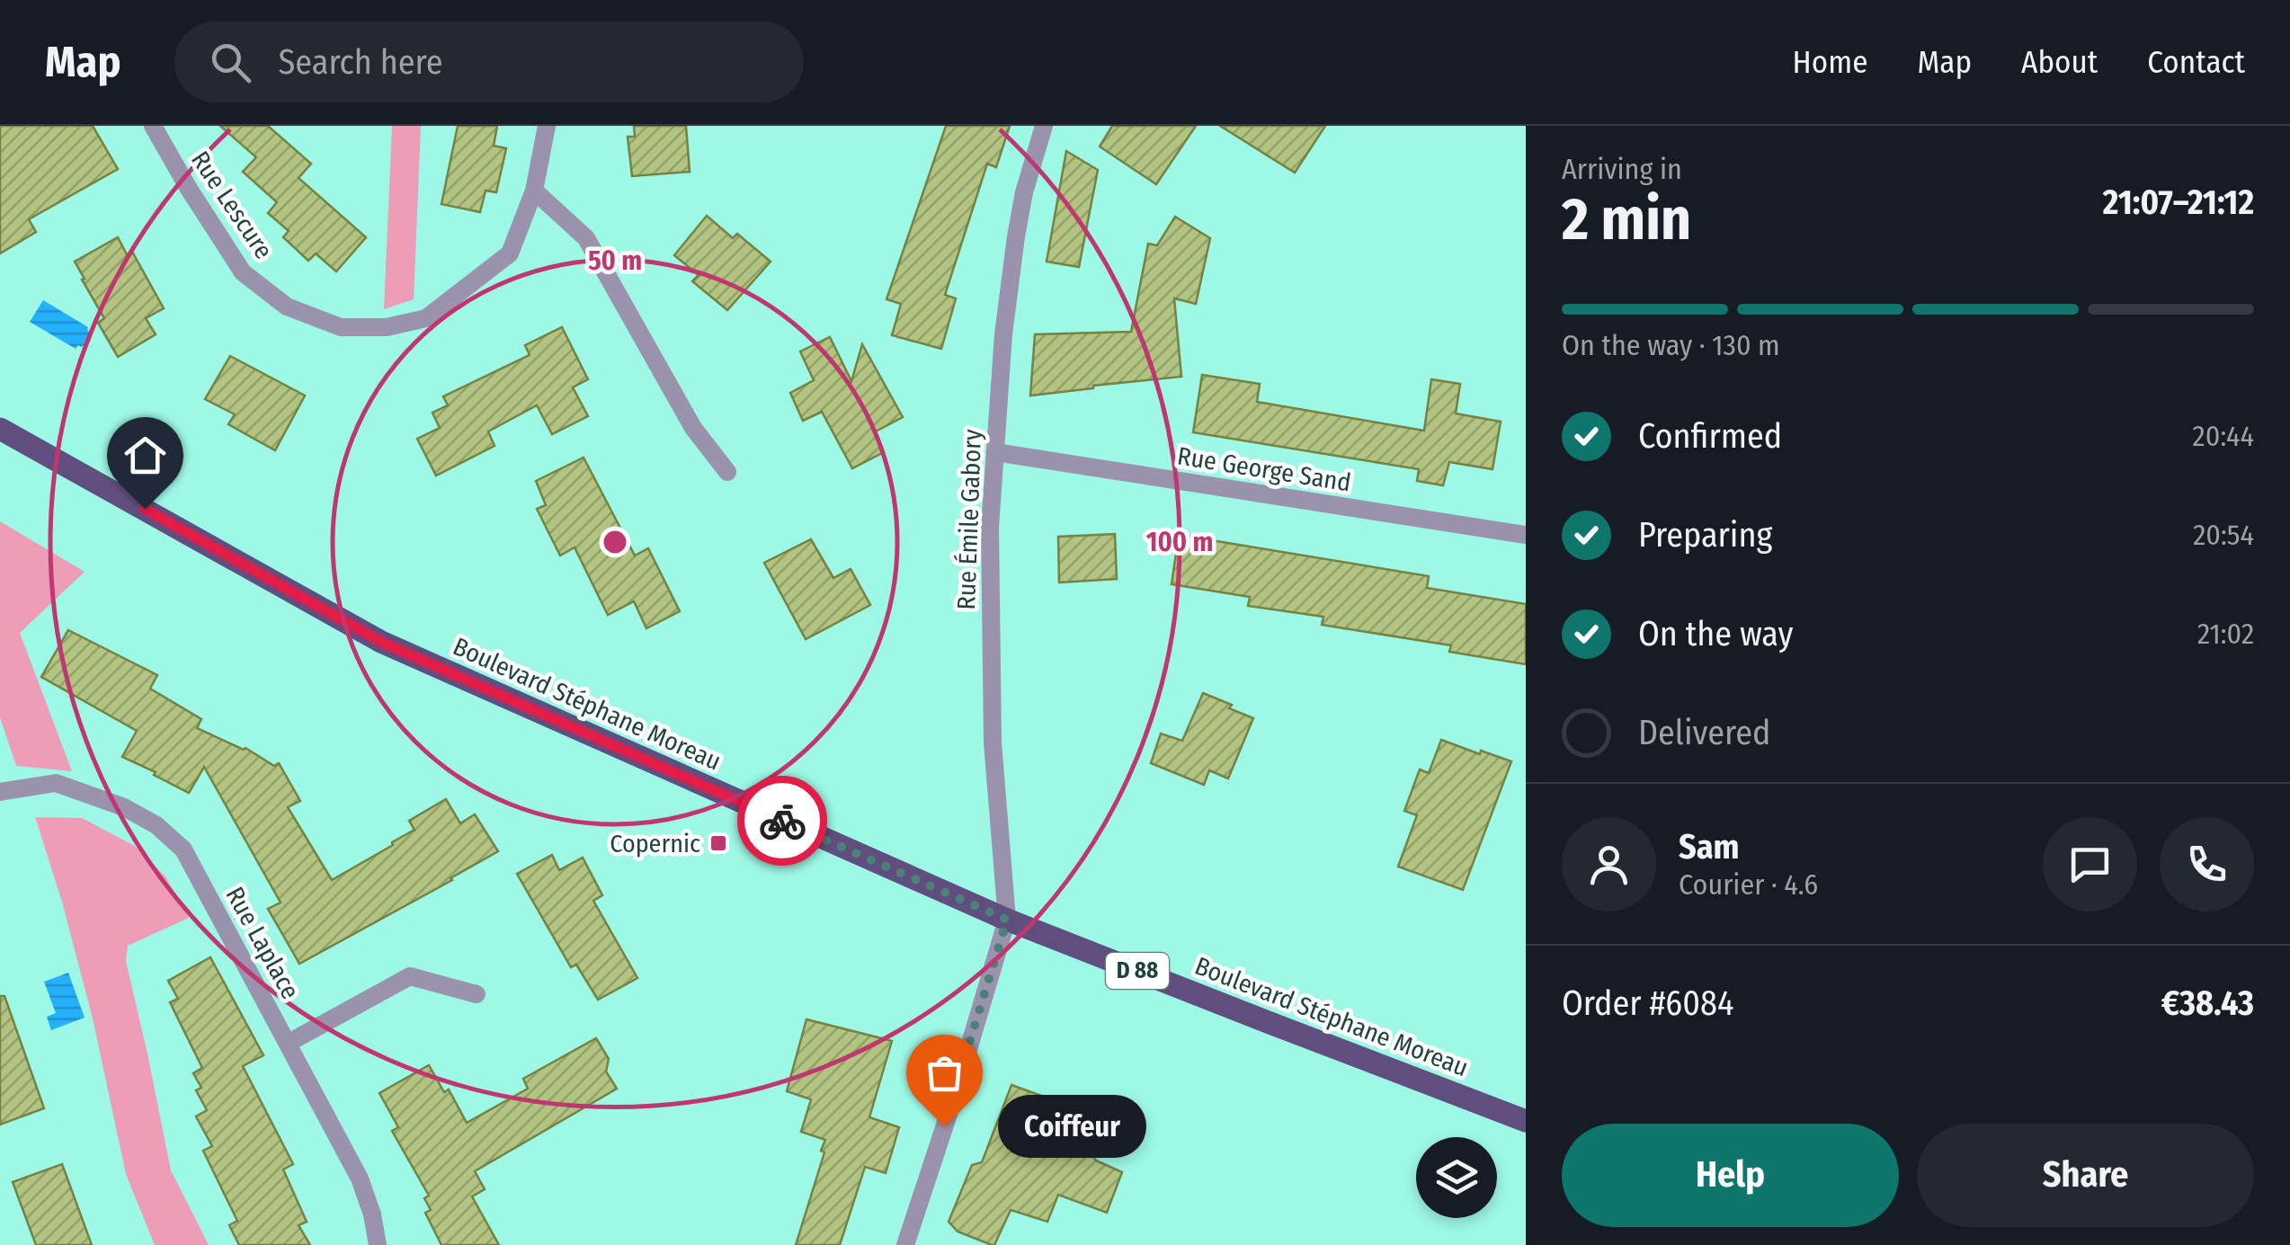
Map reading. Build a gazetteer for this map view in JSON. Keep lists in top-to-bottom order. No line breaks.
{"streets":{"main road":["Boulevard Stéphane Moreau","D 88"],"street":["Rue Lescure","Rue George Sand","Rue Émile Gabory","Rue Laplace"]},"crossings":[["Rue George Sand","Rue Émile Gabory"],["Rue Émile Gabory","Boulevard Stéphane Moreau"]],"places":{"transit":["Copernic"],"other":["Coiffeur"]},"page":{"header":"Map","search":"Search here","nav":["Home","Map","About","Contact"],"heading":["2 min","Arriving in","21:07–21:12"],"panel":["Sam","Courier · 4.6","Order #6084","€38.43"],"bar":"On the way · 130 m","list":[["Confirmed","20:44"],["Preparing","20:54"],["On the way","21:02"],"Delivered"],"bubble":"Coiffeur","buttons":["Help","Share"]},"rings":["50 m","100 m"]}
